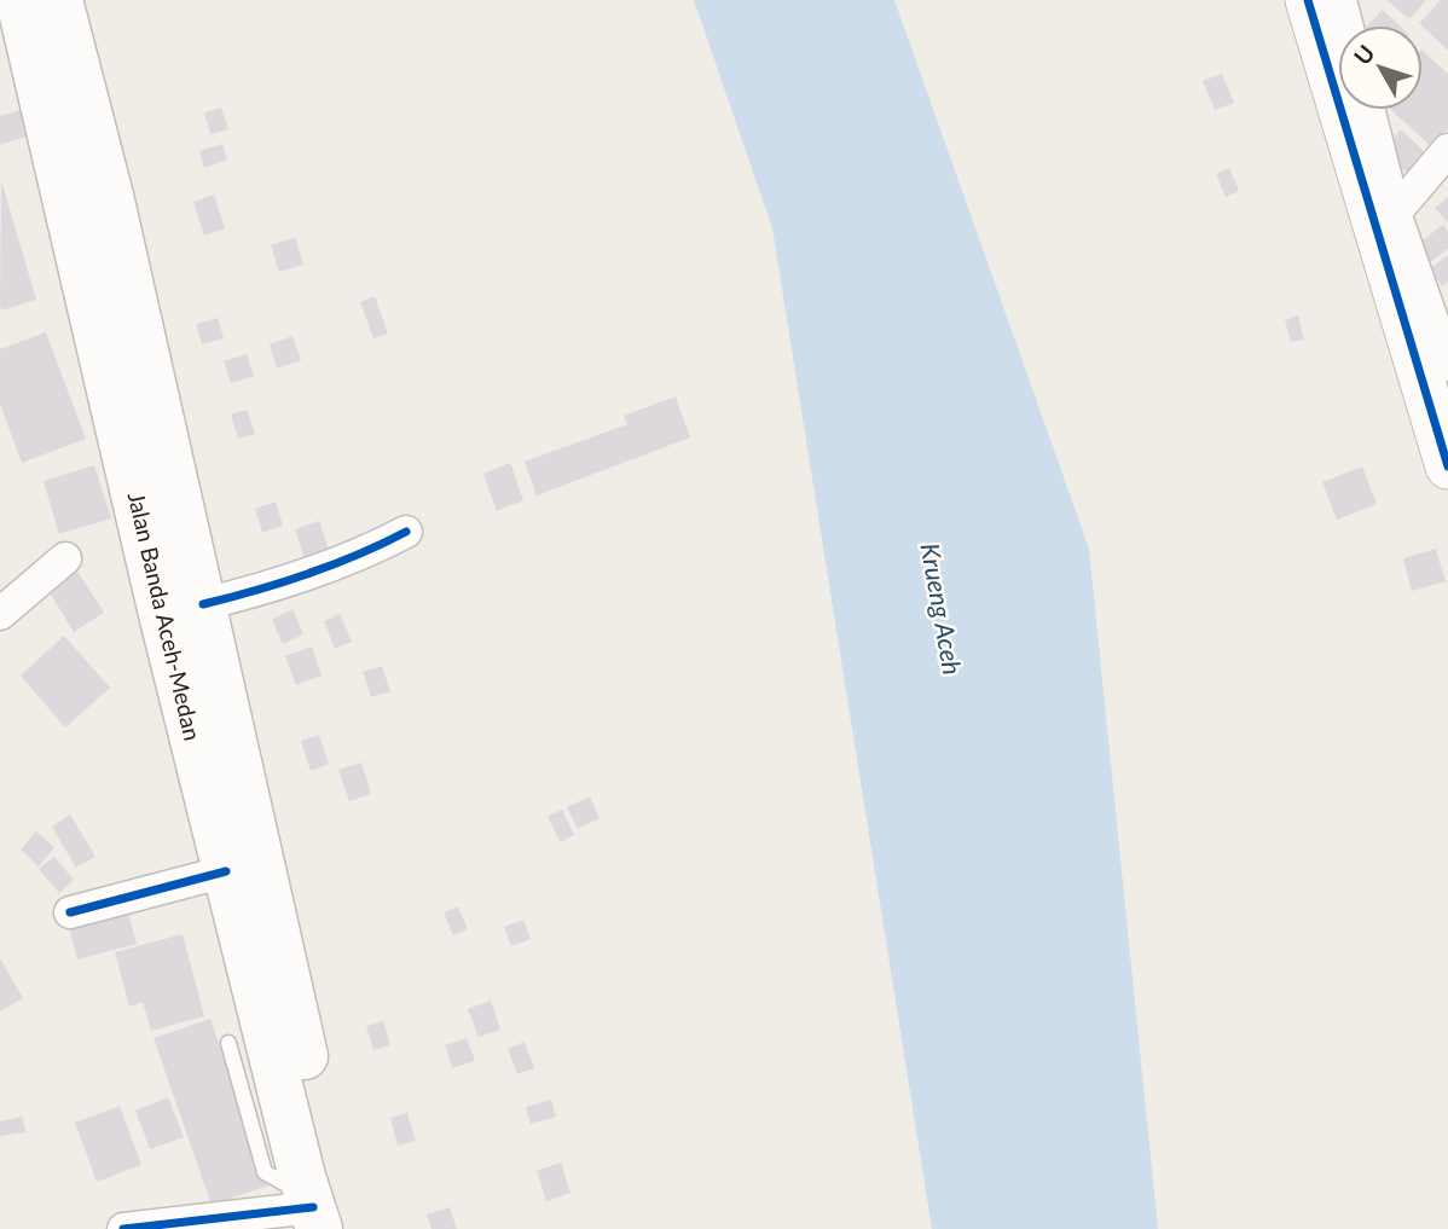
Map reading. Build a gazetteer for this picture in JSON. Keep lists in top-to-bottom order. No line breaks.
{"streets":{"highway":["Jalan Banda Aceh-Medan"]},"water":["Krueng Aceh"],"north":"top left"}
